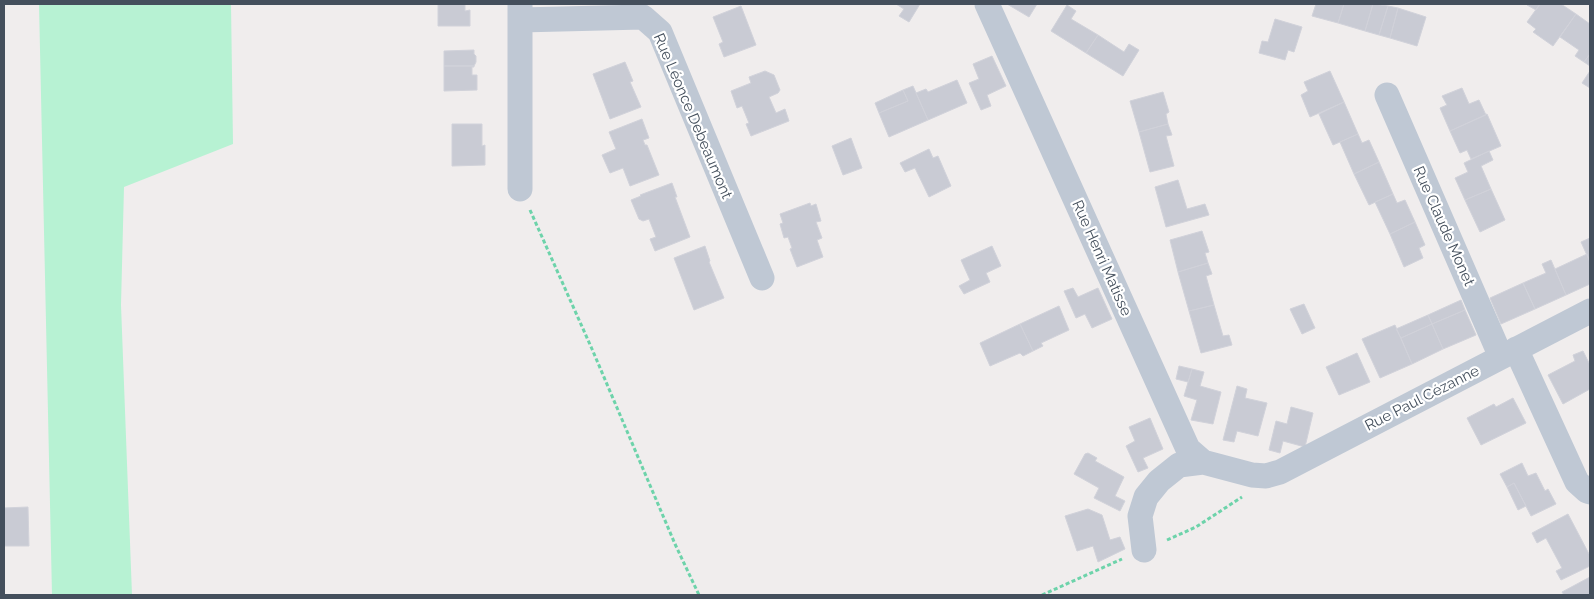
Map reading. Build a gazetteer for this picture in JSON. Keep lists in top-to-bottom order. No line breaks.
{"streets":{"street":["Rue Léonce Debeaumont","Rue Claude Monet","Rue Henri Matisse","Rue Paul Cézanne"]},"crossings":[["Rue Claude Monet","Rue Paul Cézanne"],["Rue Henri Matisse","Rue Paul Cézanne"]]}
